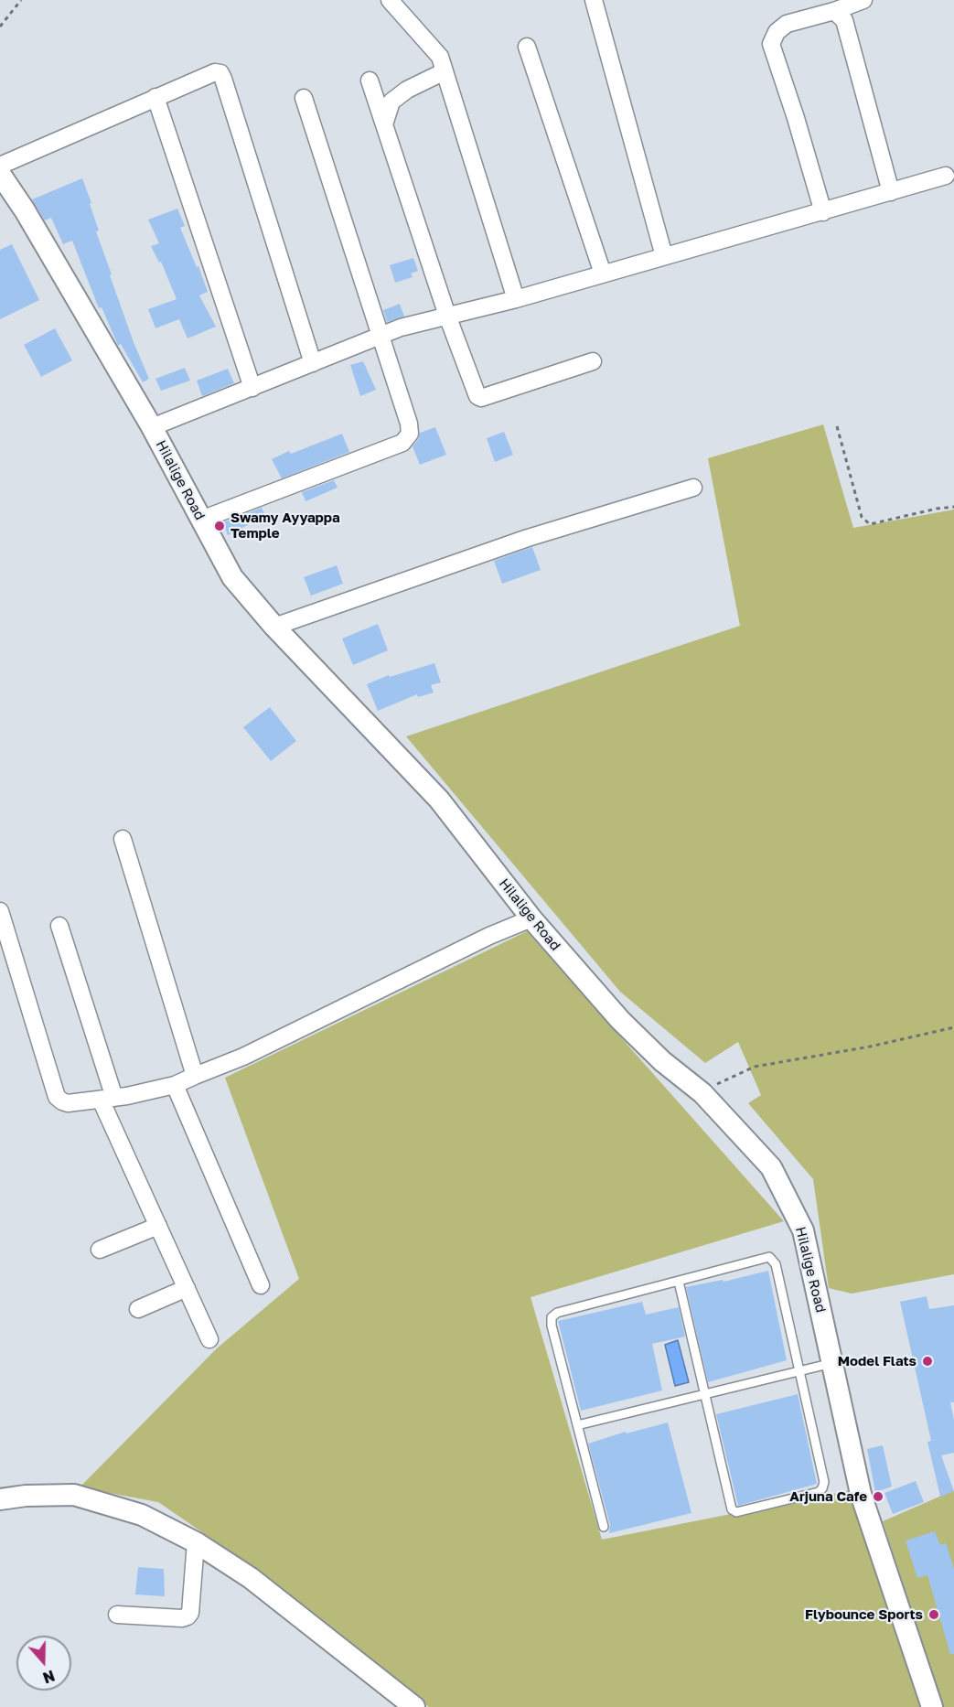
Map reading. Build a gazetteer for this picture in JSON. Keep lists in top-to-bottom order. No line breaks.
{"streets":{"street":["Hilalige Road"]},"places":["Swamy Ayyappa Temple","Model Flats","Arjuna Cafe","Flybounce Sports"],"north":"bottom"}
